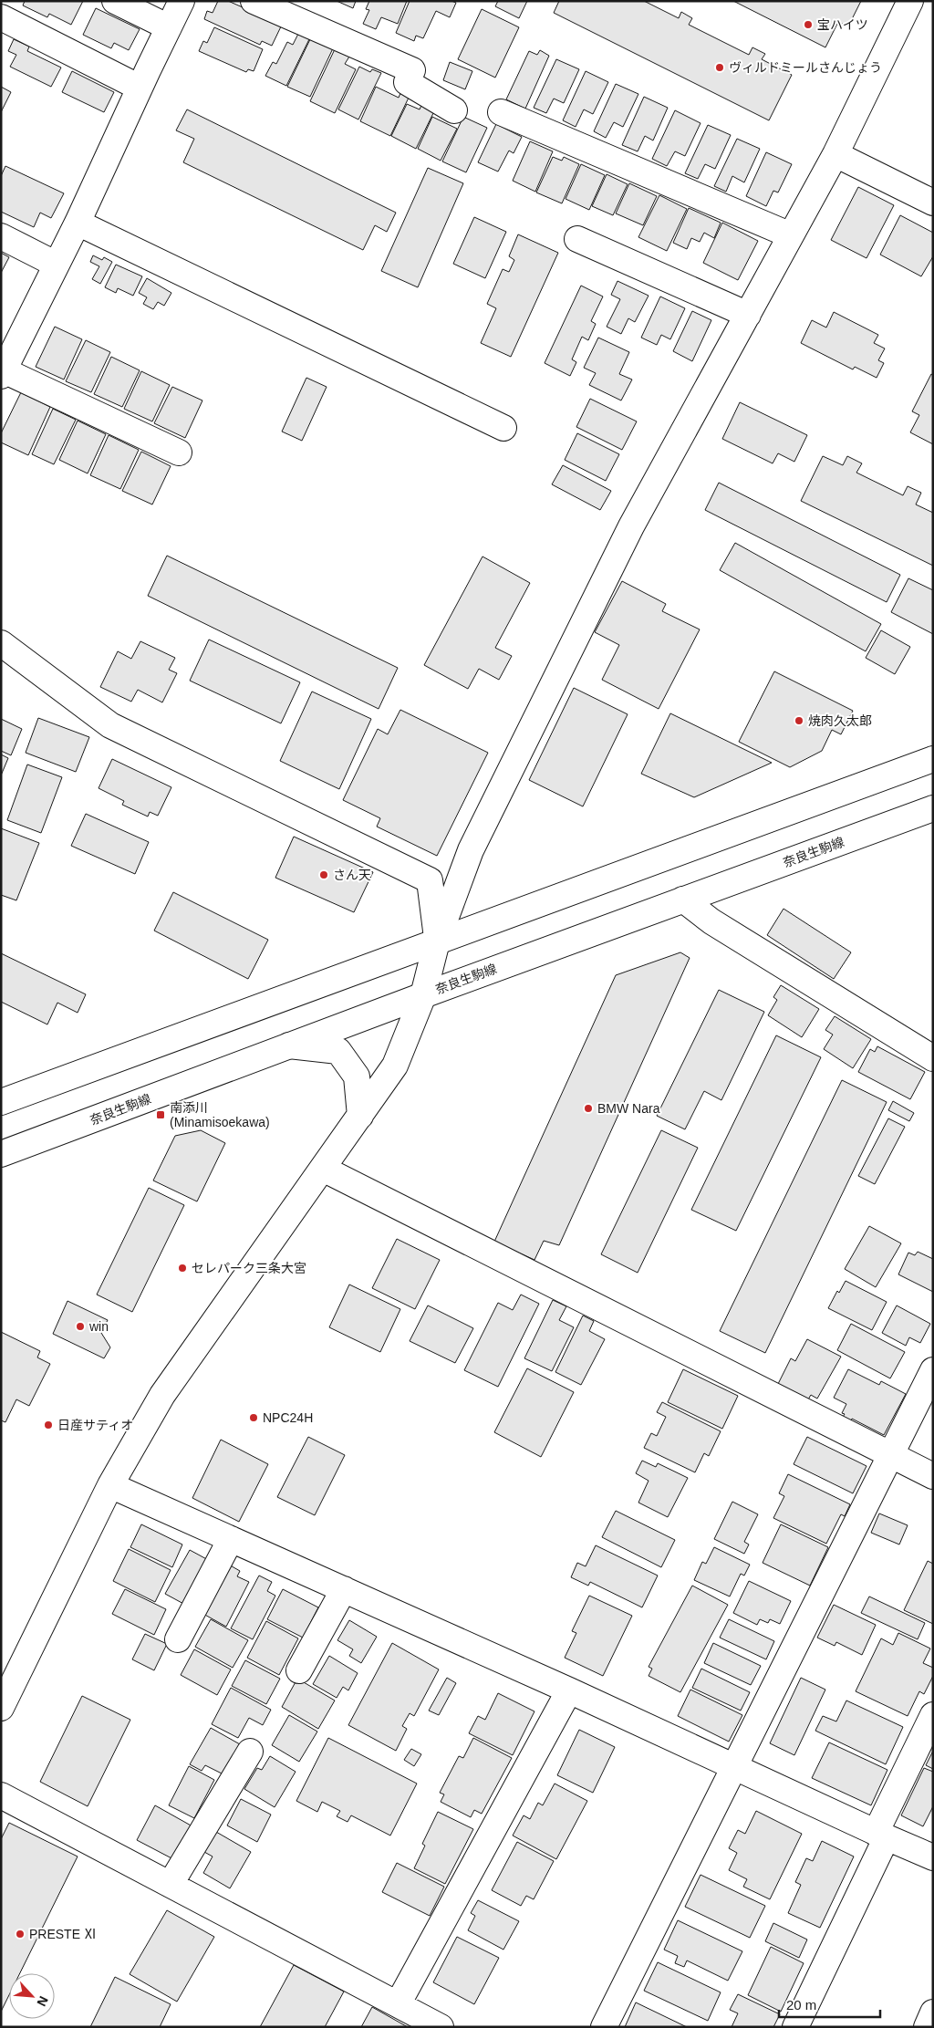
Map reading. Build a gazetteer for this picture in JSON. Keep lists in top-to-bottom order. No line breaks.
{"streets":{"street":["奈良生駒線"]},"places":{"other":["宝ハイツ","ヴィルドミールさんじょう","焼肉久太郎","さん天","BMW Nara","セレパーク三条大宮","win","NPC24H","日産サティオ","PRESTE Ⅺ"],"transit":["南添川 (Minamisoekawa)"]},"scale_bar":"20 m","north":"bottom right"}
